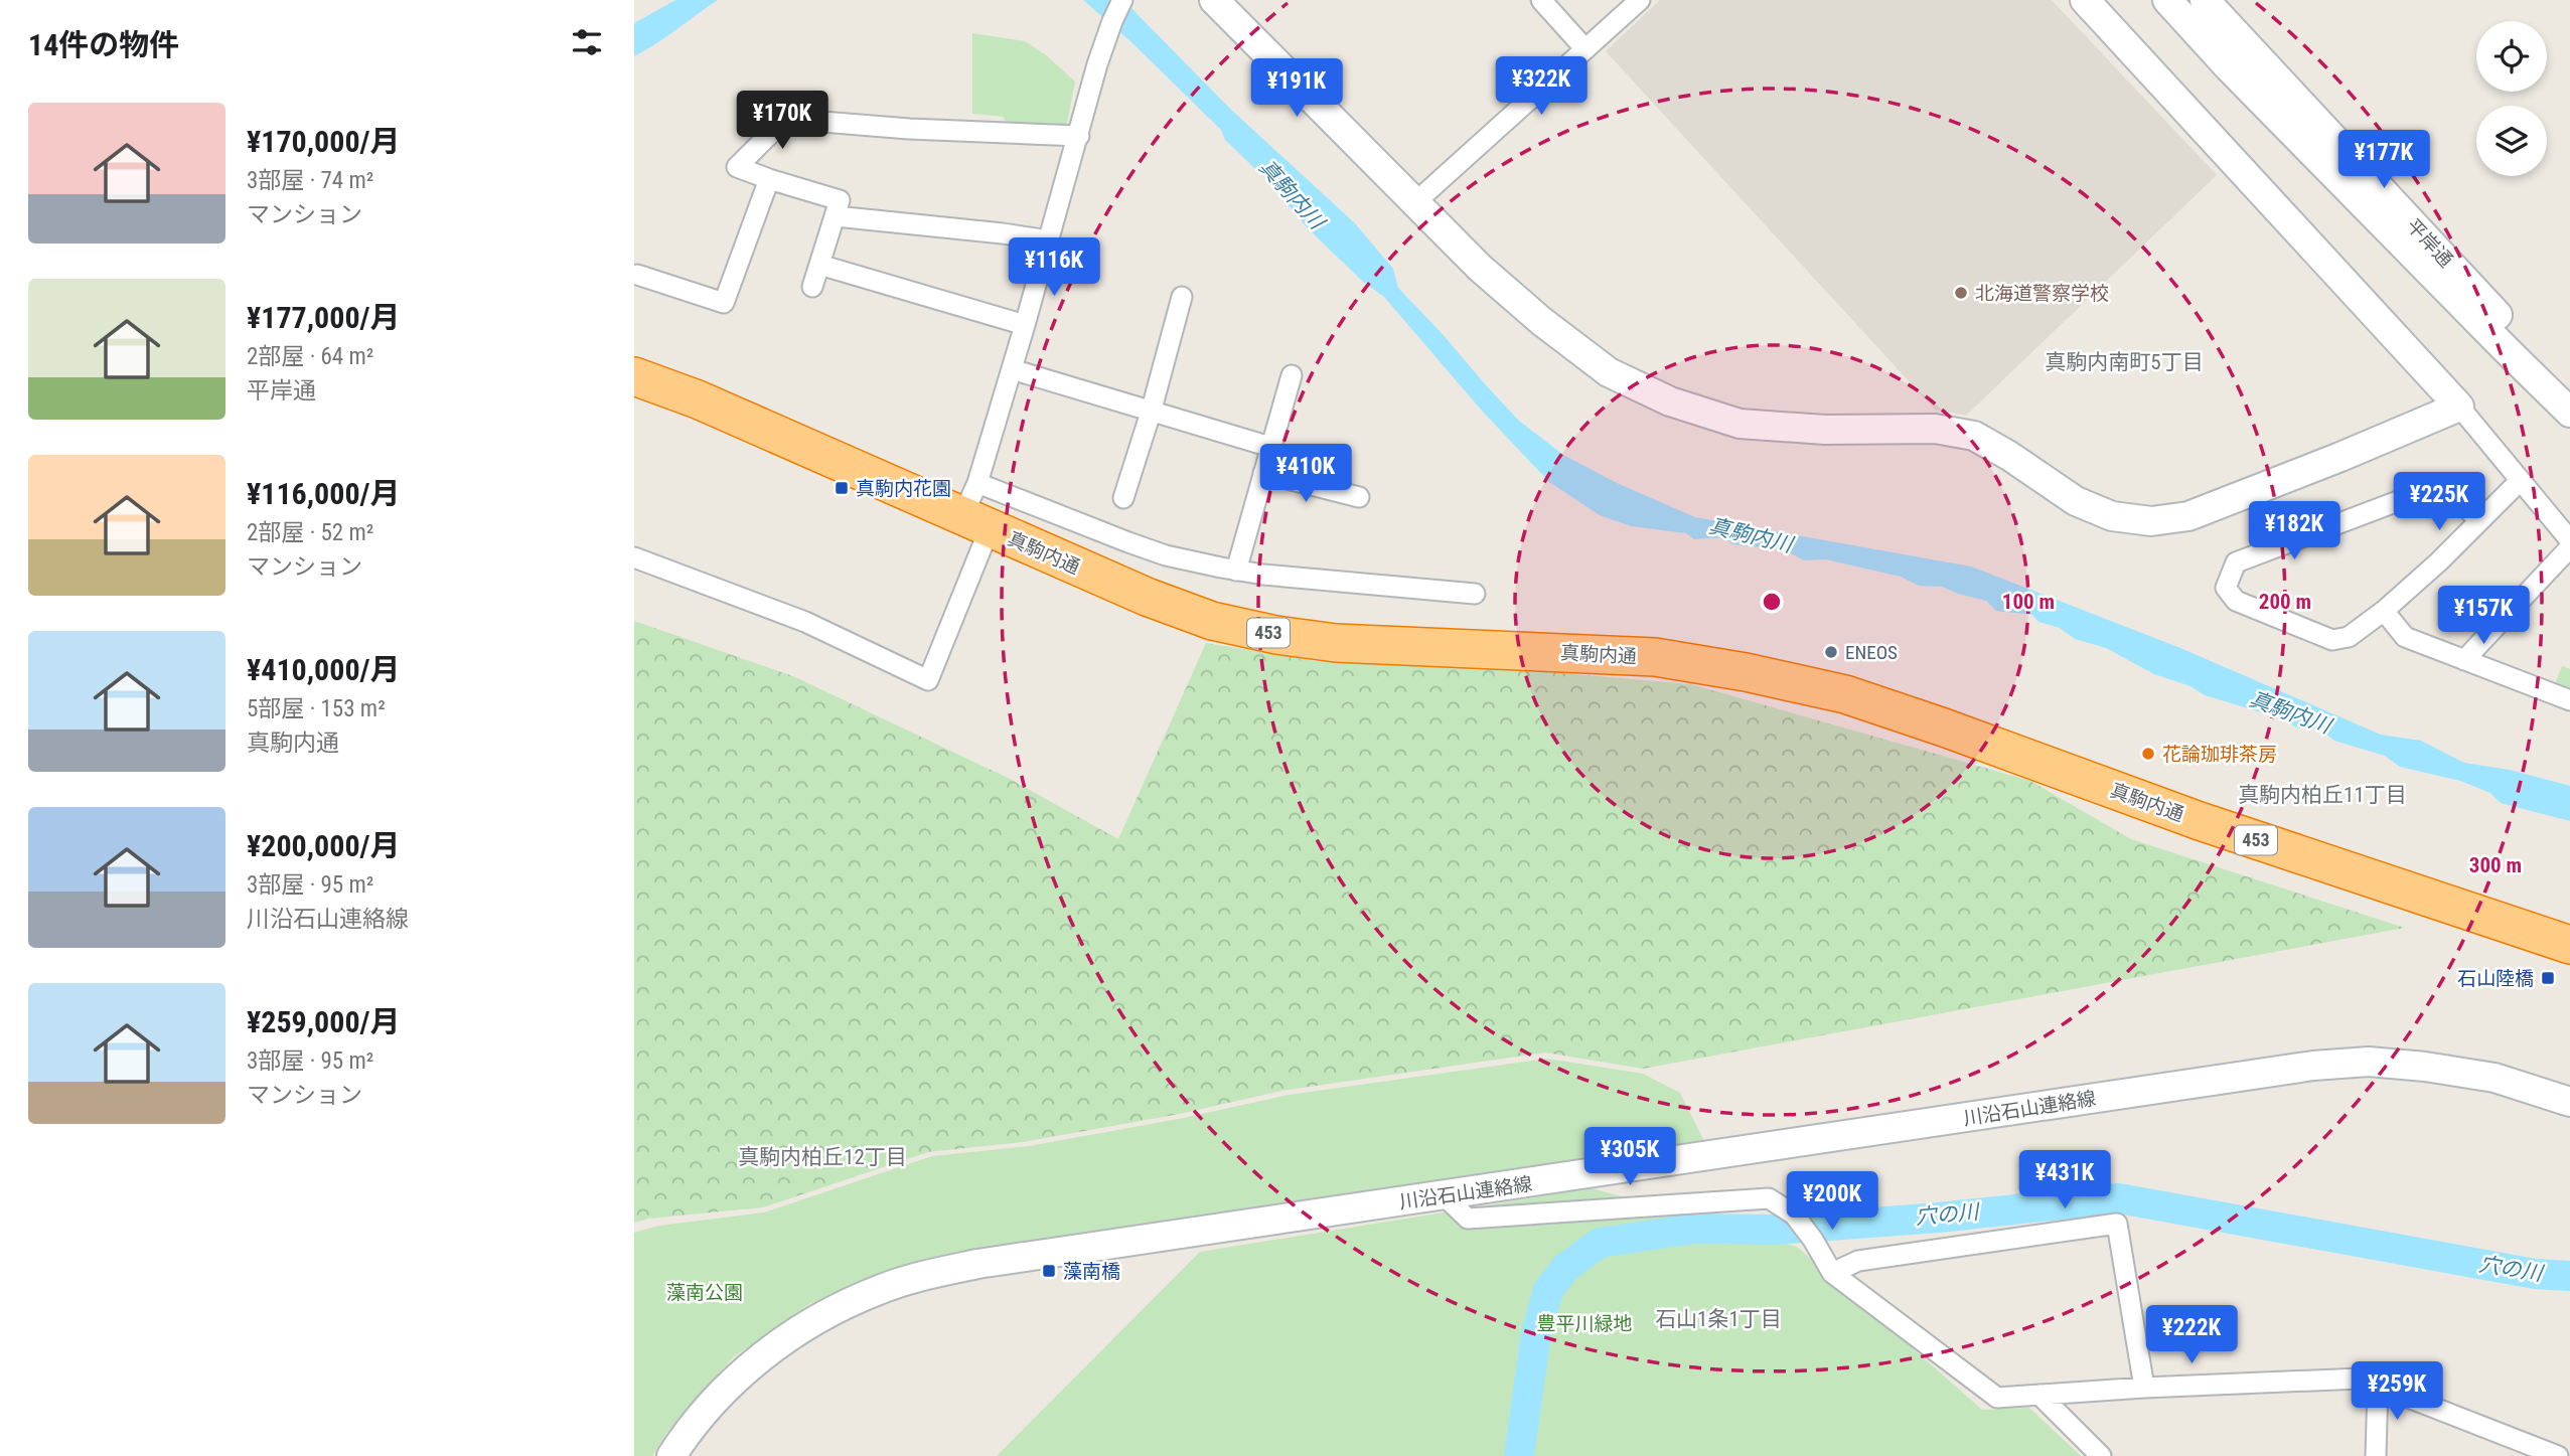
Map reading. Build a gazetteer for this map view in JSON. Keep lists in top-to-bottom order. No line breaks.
{"streets":{"highway":["真駒内通","453"],"street":["平岸通","川沿石山連絡線"]},"districts":["真駒内南町5丁目","真駒内柏丘11丁目","真駒内柏丘12丁目","石山1条1丁目"],"water":["真駒内川","穴の川"],"parks":["藻南公園","豊平川緑地"],"places":{"other":["北海道警察学校","ENEOS","花論珈琲茶房"],"transit":["真駒内花園","石山陸橋","藻南橋"]},"page":{"heading":"14件の物件","price":["¥322K","¥191K","¥170K","¥177K","¥116K","¥410K","¥225K","¥182K","¥157K","¥305K","¥431K","¥200K","¥222K","¥259K"],"list":[{"name":"¥170,000/月","note":"3部屋 · 74 m² · マンション"},{"name":"¥177,000/月","note":"2部屋 · 64 m² · 平岸通"},{"name":"¥116,000/月","note":"2部屋 · 52 m² · マンション"},{"name":"¥410,000/月","note":"5部屋 · 153 m² · 真駒内通"},{"name":"¥200,000/月","note":"3部屋 · 95 m² · 川沿石山連絡線"},{"name":"¥259,000/月","note":"3部屋 · 95 m² · マンション"}]},"rings":["100 m","200 m","300 m"]}
